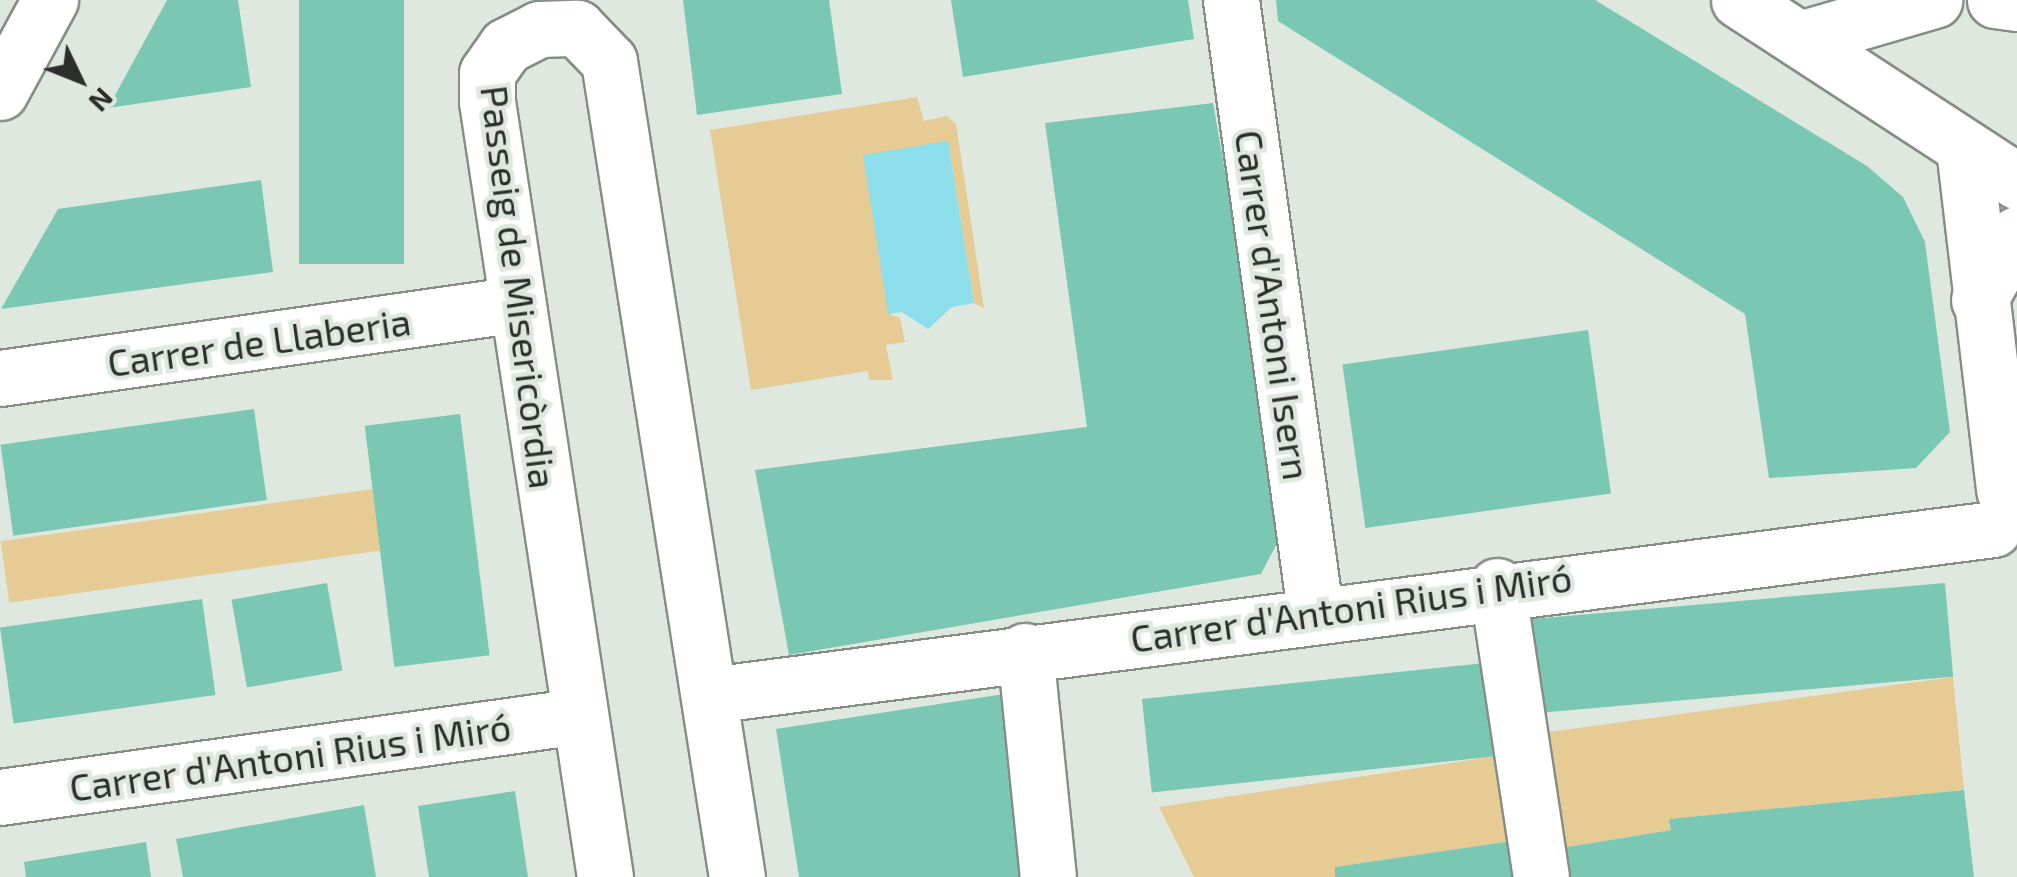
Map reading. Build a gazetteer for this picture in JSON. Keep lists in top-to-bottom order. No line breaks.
{"streets":{"street":["Passeig de Misericòrdia","Carrer d'Antoni Isern","Carrer de Llaberia","Carrer d'Antoni Rius i Miró"]},"crossings":[["Passeig de Misericòrdia","Carrer de Llaberia"],["Passeig de Misericòrdia","Carrer d'Antoni Rius i Miró"],["Carrer d'Antoni Isern","Carrer d'Antoni Rius i Miró"]],"north":"bottom right"}
